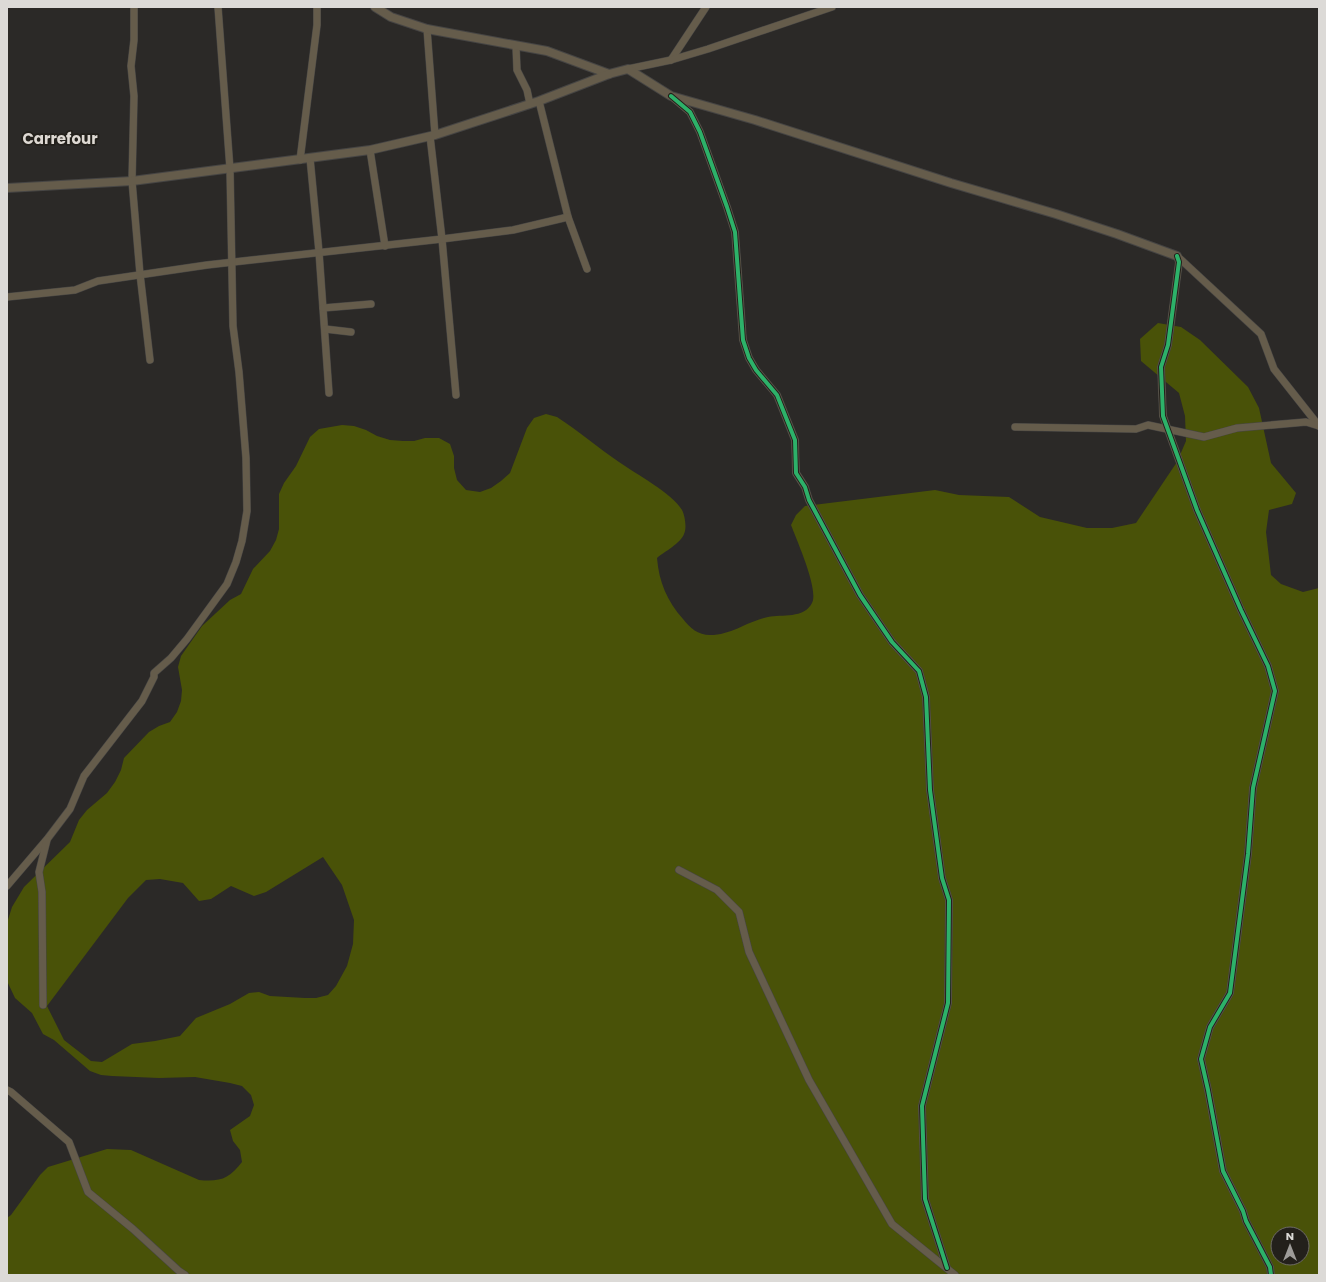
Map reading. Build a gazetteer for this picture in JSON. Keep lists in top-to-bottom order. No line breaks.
{"districts":["Carrefour"],"north":"top"}
